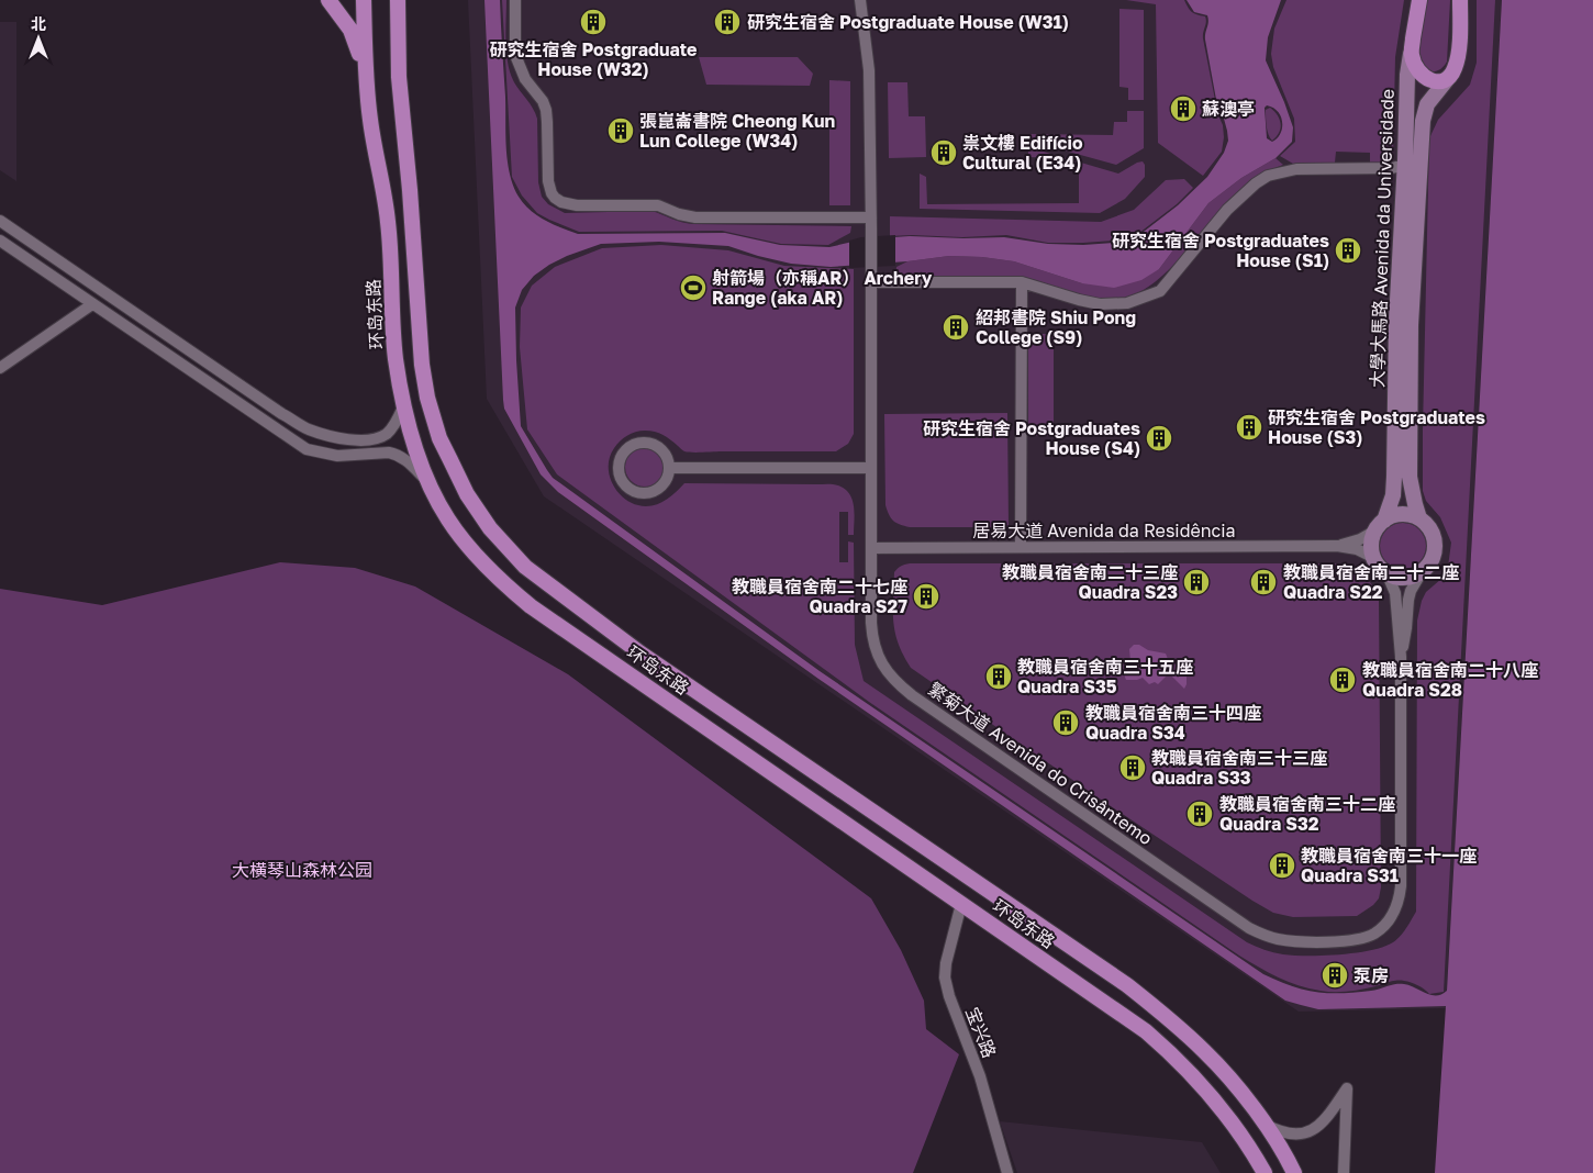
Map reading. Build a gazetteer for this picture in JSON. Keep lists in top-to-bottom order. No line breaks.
{"streets":{"main road":["大學大馬路 Avenida da Universidade","环岛东路"],"street":["居易大道 Avenida da Residência","繁菊大道 Avenida do Crisântemo","宝兴路"]},"crossings":[["大學大馬路 Avenida da Universidade","居易大道 Avenida da Residência"],["环岛东路","宝兴路"],["居易大道 Avenida da Residência","繁菊大道 Avenida do Crisântemo"]],"parks":["大横琴山森林公园"],"places":{"building":["研究生宿舍 Postgraduate House (W32)","研究生宿舍 Postgraduate House (W31)","蘇澳亭","張崑崙書院 Cheong Kun Lun College (W34)","祟文樓 Edifício Cultural (E34)","研究生宿舍 Postgraduates House (S1)","紹邦書院 Shiu Pong College (S9)","研究生宿舍 Postgraduates House (S3)","研究生宿舍 Postgraduates House (S4)","教職員宿舍南二十三座 Quadra S23","教職員宿舍南二十二座 Quadra S22","教職員宿舍南二十七座 Quadra S27","教職員宿舍南三十五座 Quadra S35","教職員宿舍南二十八座 Quadra S28","教職員宿舍南三十四座 Quadra S34","教職員宿舍南三十三座 Quadra S33","教職員宿舍南三十二座 Quadra S32","教職員宿舍南三十一座 Quadra S31","泵房"],"sports":["射箭場（亦稱AR） Archery Range (aka AR)"]},"north":"top"}
